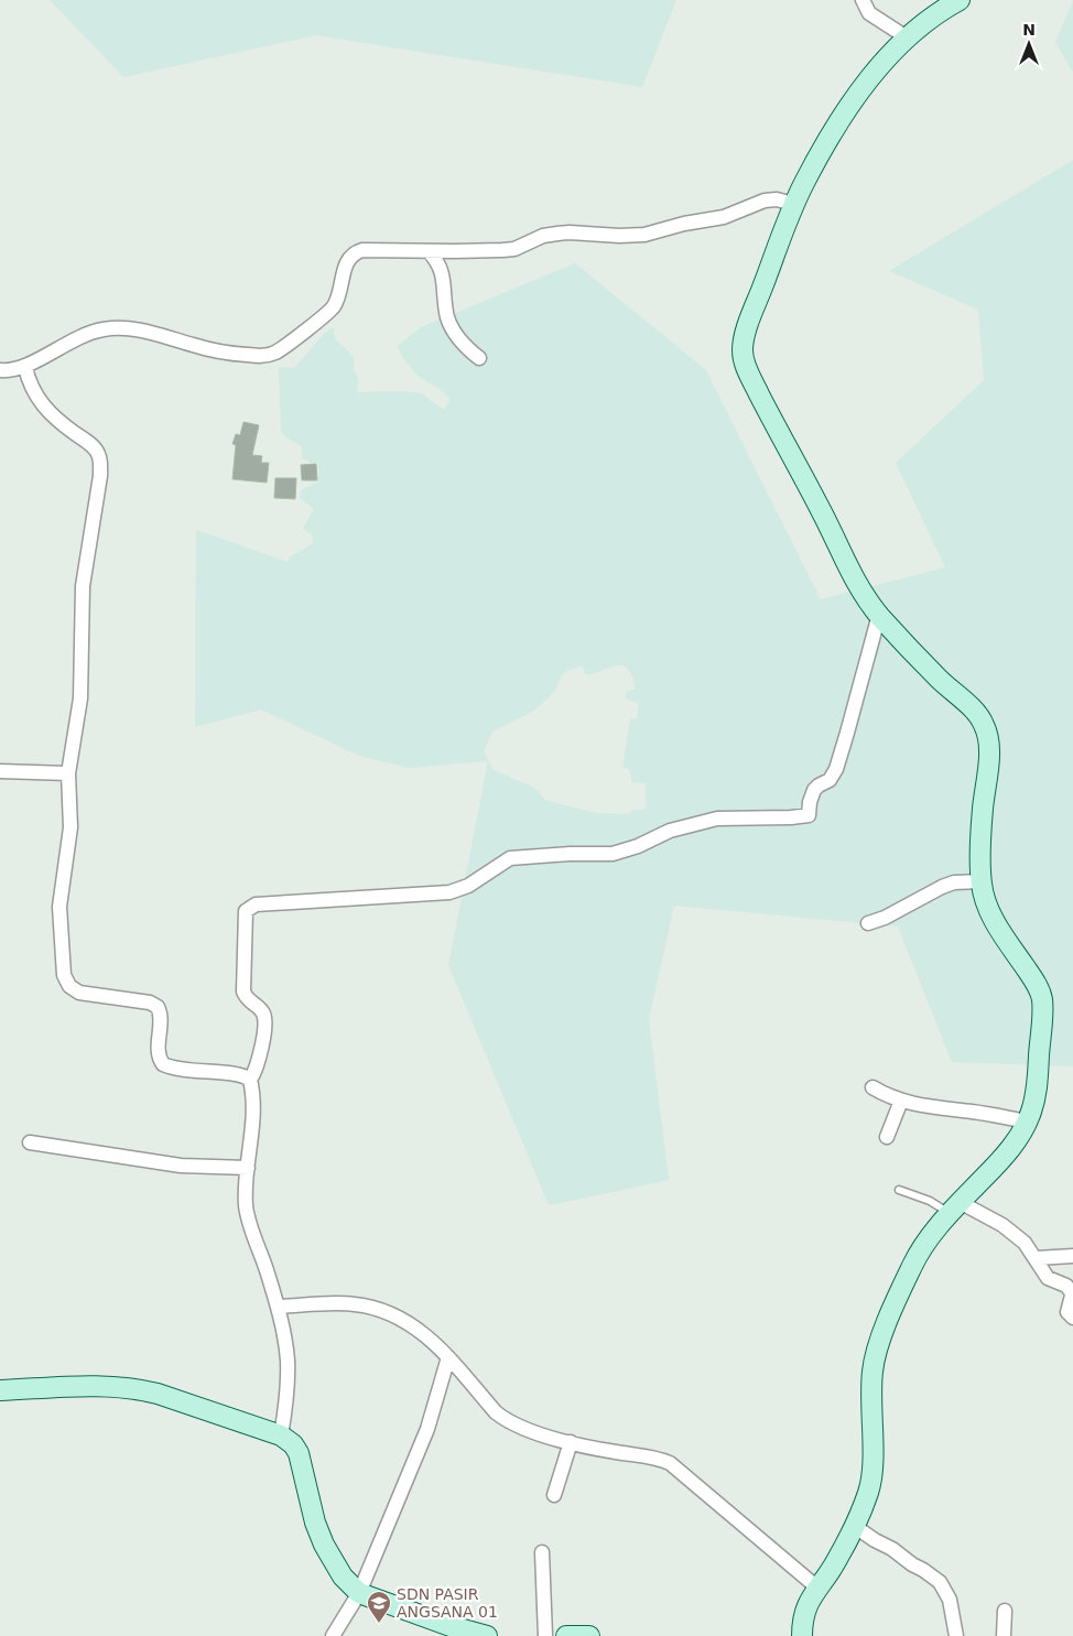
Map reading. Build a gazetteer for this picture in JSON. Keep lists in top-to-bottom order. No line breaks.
{"places":{"school or university":["SDN PASIR ANGSANA 01"]},"north":"top"}
